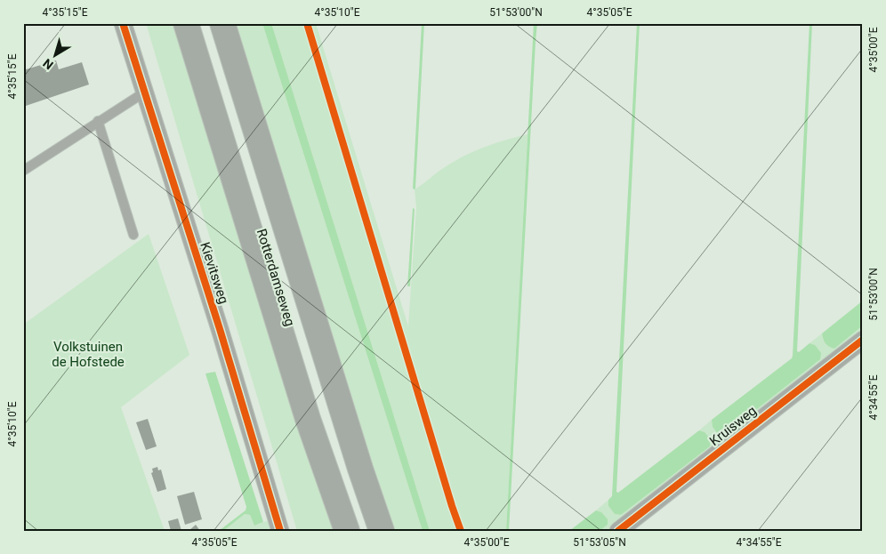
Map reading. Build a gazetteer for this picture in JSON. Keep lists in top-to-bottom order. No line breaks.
{"streets":{"main road":["Rotterdamseweg"],"street":["Kievitsweg","Kruisweg"]},"parks":["Volkstuinen de Hofstede"],"north":"bottom left","coordinates":["4°35'15\"E","4°35'10\"E","51°53'00\"N","4°35'05\"E","4°35'00\"E","4°34'55\"E","51°53'05\"N"]}
